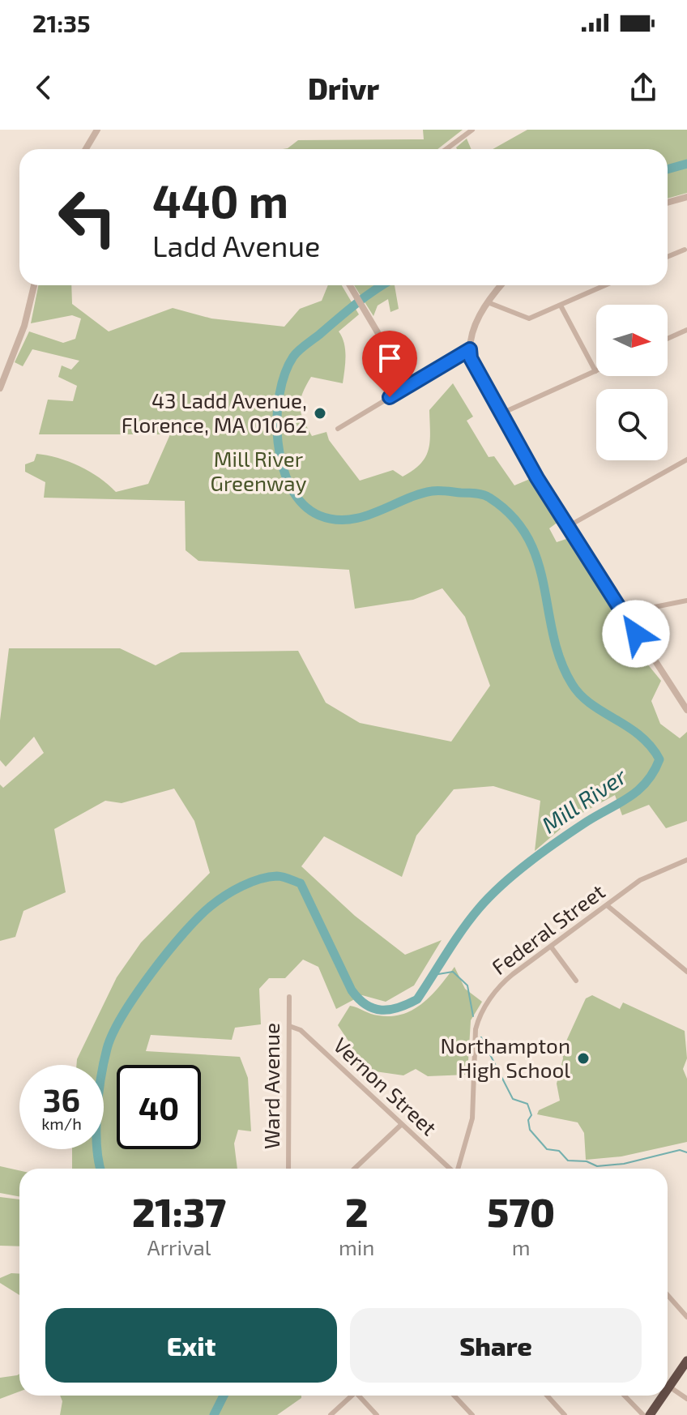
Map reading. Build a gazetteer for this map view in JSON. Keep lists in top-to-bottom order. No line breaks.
{"streets":{"street":["Federal Street","Ward Avenue","Vernon Street"]},"crossings":[["Ward Avenue","Vernon Street"]],"water":["Mill River"],"parks":["Mill River Greenway"],"places":["43 Ladd Avenue, Florence, MA 01062","Northampton High School"],"north":"right","page":{"status":"21:35","header":"Drivr","turn":["440 m","Ladd Avenue"],"speed":"36 km/h","limit":"40","eta":["21:37","Arrival","2","min","570","m"],"buttons":["Exit","Share"]}}
